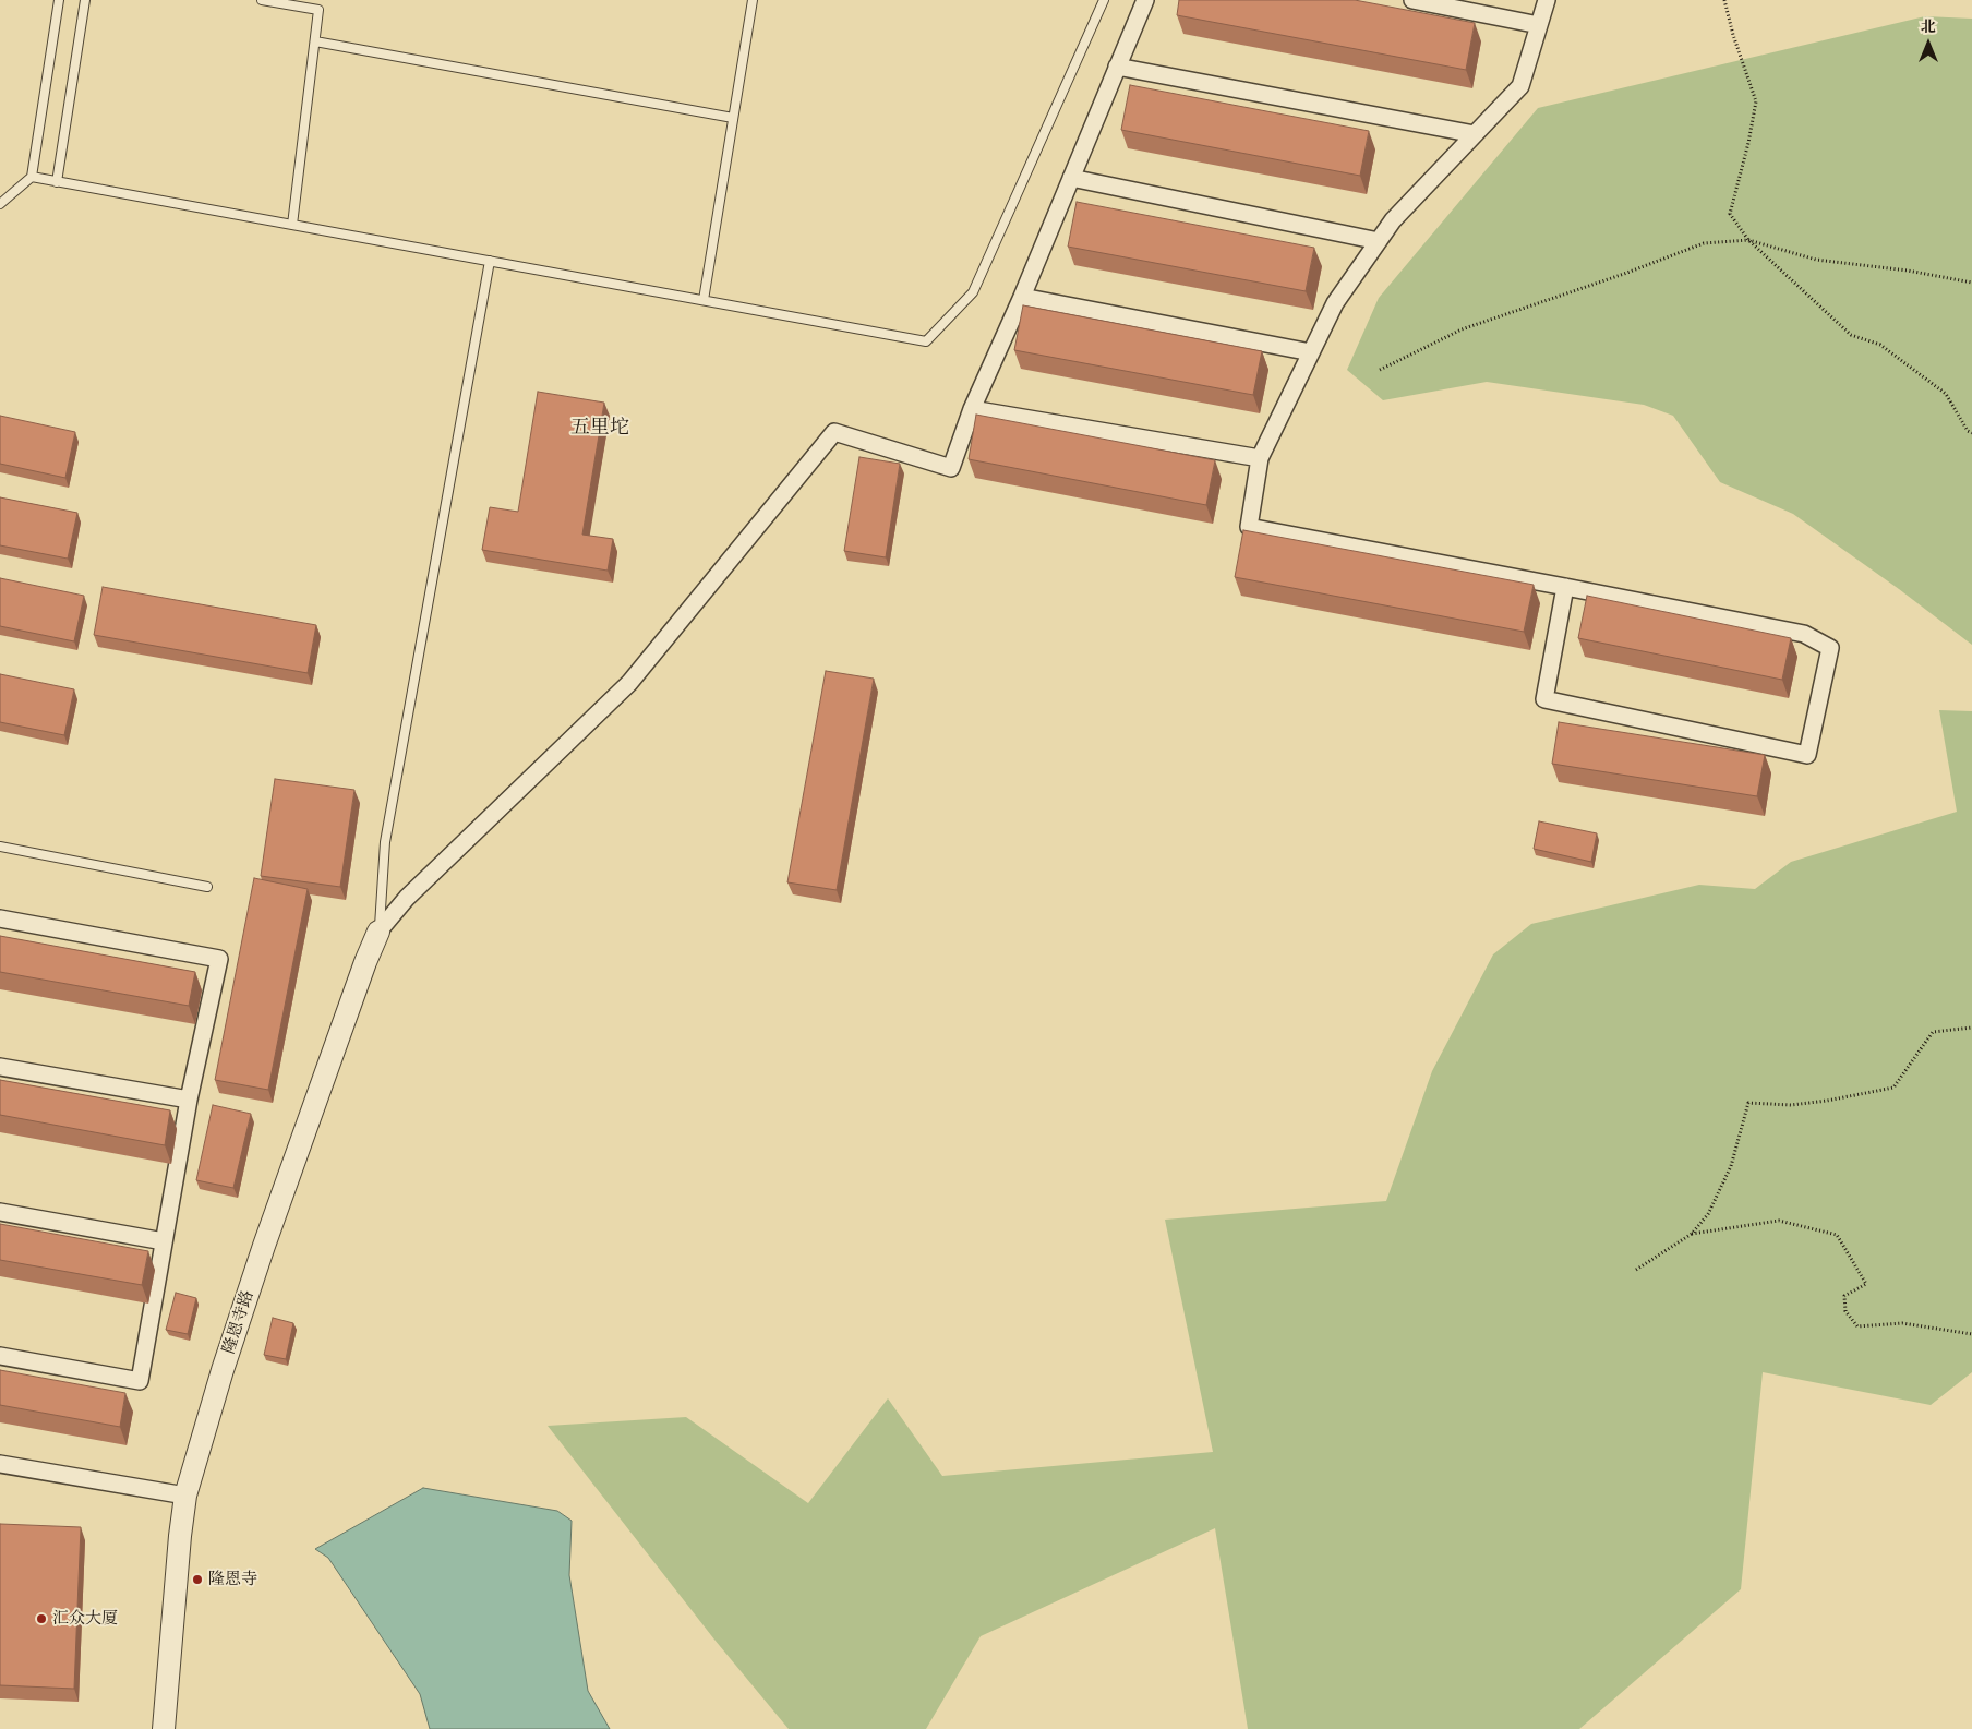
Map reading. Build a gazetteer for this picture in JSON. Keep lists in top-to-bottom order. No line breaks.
{"streets":{"street":["隆恩寺路"]},"districts":["五里坨"],"places":["隆恩寺","汇众大厦"],"north":"top"}
